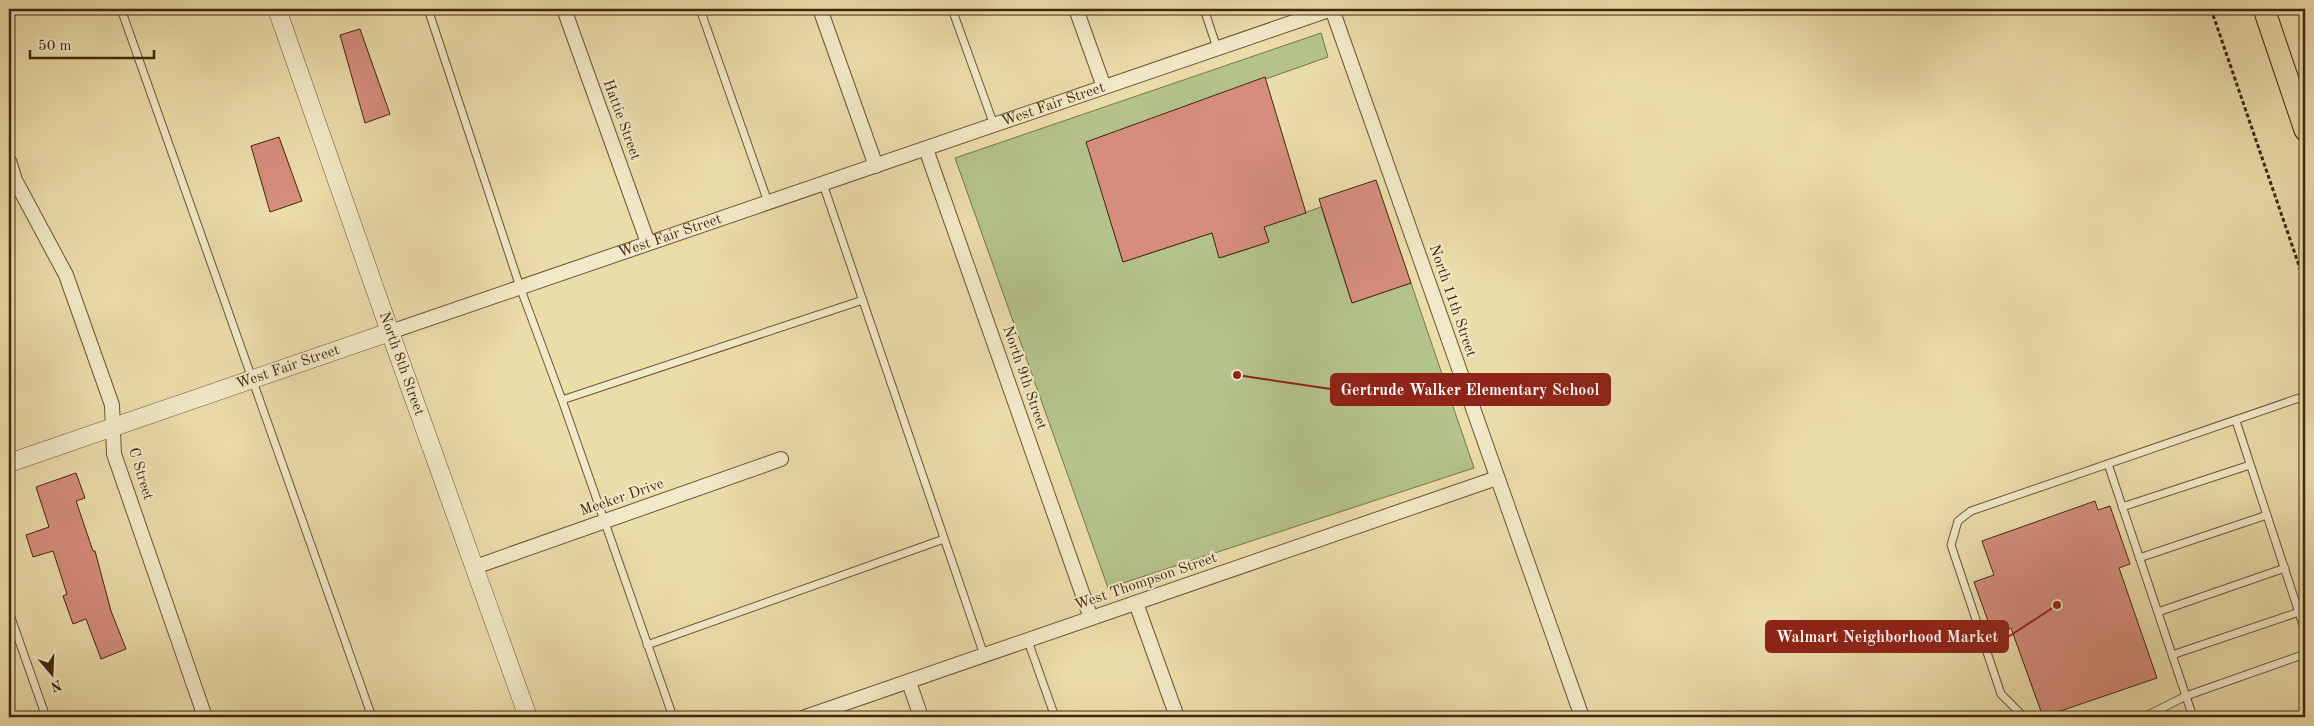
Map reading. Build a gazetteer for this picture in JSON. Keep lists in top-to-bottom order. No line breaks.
{"streets":{"street":["West Fair Street","Hattie Street","North 11th Street","North 8th Street","North 9th Street","C Street","Meeker Drive","West Thompson Street"]},"crossings":[["West Fair Street","Hattie Street"],["West Fair Street","North 11th Street"],["West Fair Street","North 8th Street"],["West Fair Street","North 9th Street"],["West Fair Street","C Street"],["North 11th Street","West Thompson Street"],["North 8th Street","Meeker Drive"],["North 9th Street","West Thompson Street"]],"places":["Gertrude Walker Elementary School","Walmart Neighborhood Market"],"scale_bar":"50 m","north":"bottom"}
